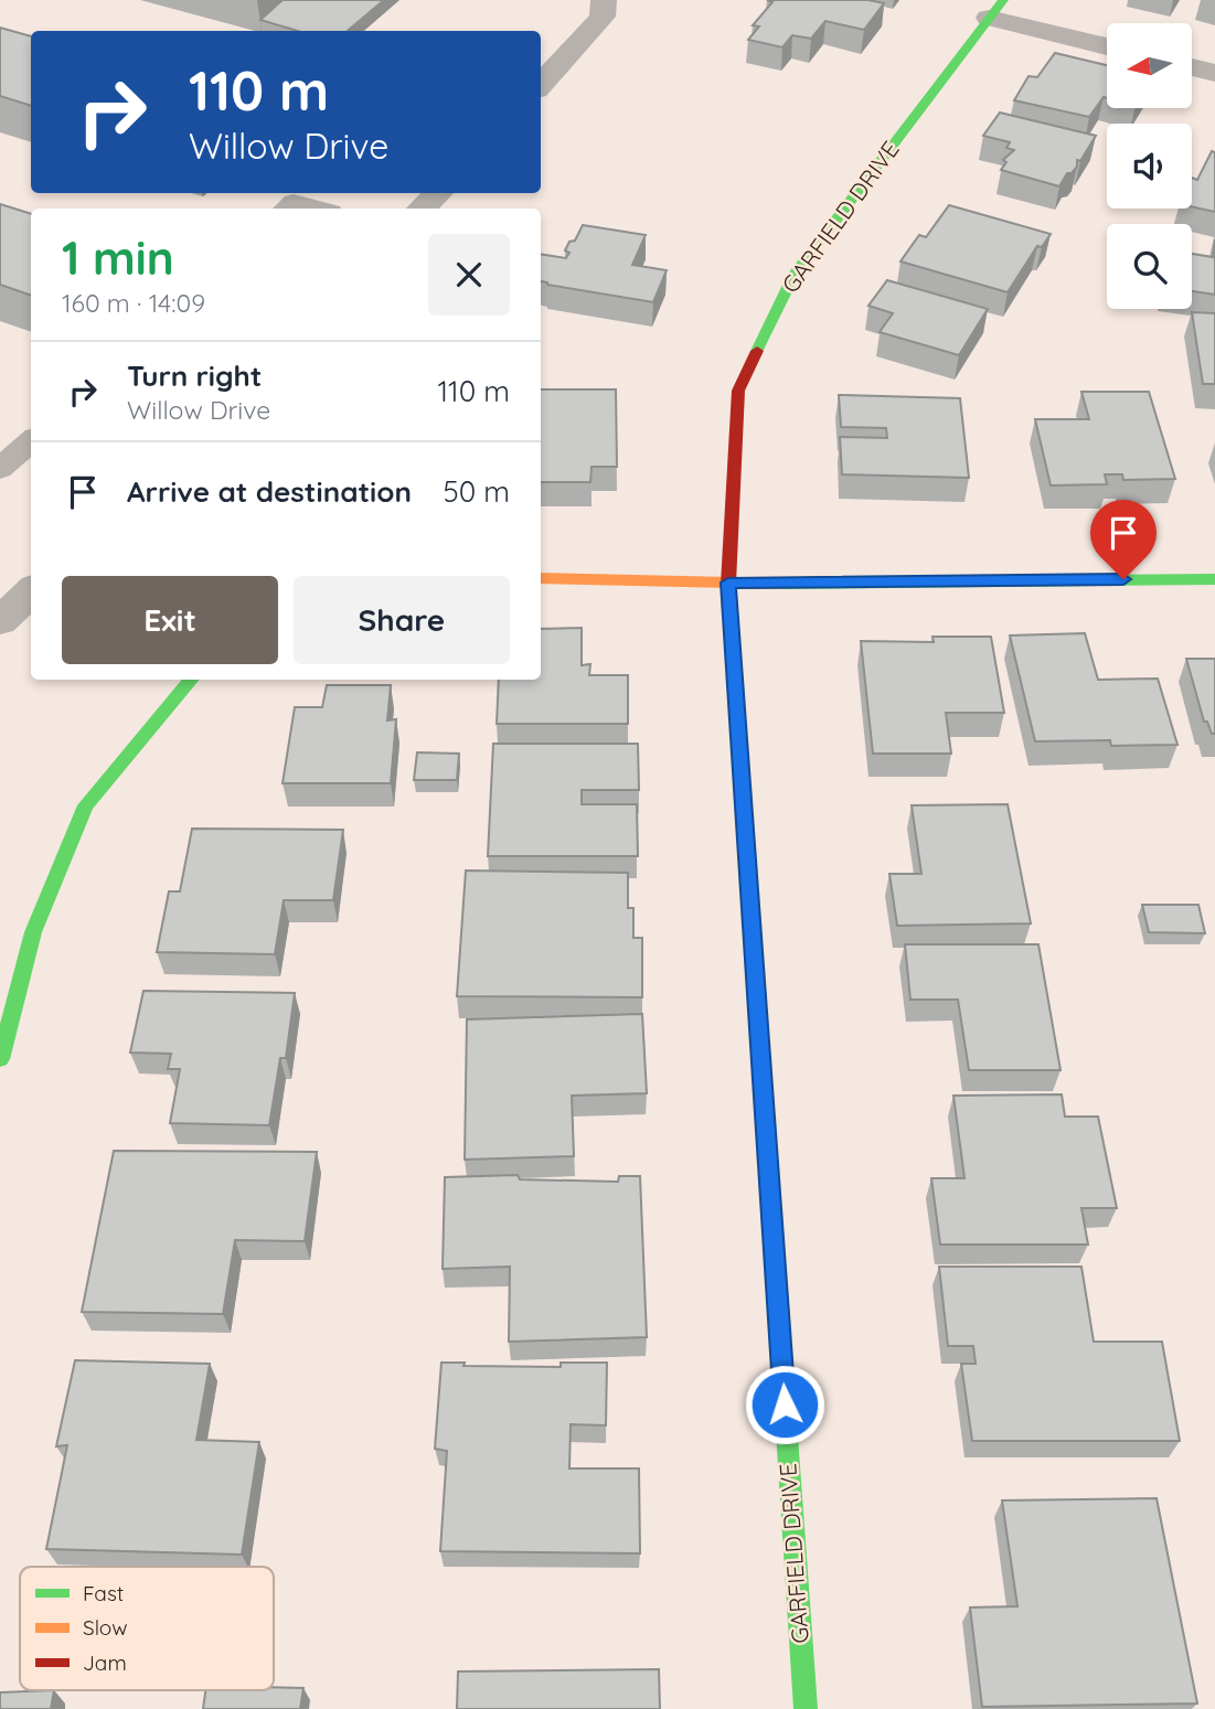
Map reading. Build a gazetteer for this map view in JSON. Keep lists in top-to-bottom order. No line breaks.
{"streets":{"street":["GARFIELD DRIVE"]},"legend":["Fast","Slow","Jam"],"north":"left","page":{"turn":["110 m","Willow Drive"],"heading":["1 min","160 m · 14:09"],"list":[{"name":"Turn right","note":"Willow Drive","value":"110 m"},{"name":"Arrive at destination","value":"50 m"}],"buttons":["Exit","Share"]}}
